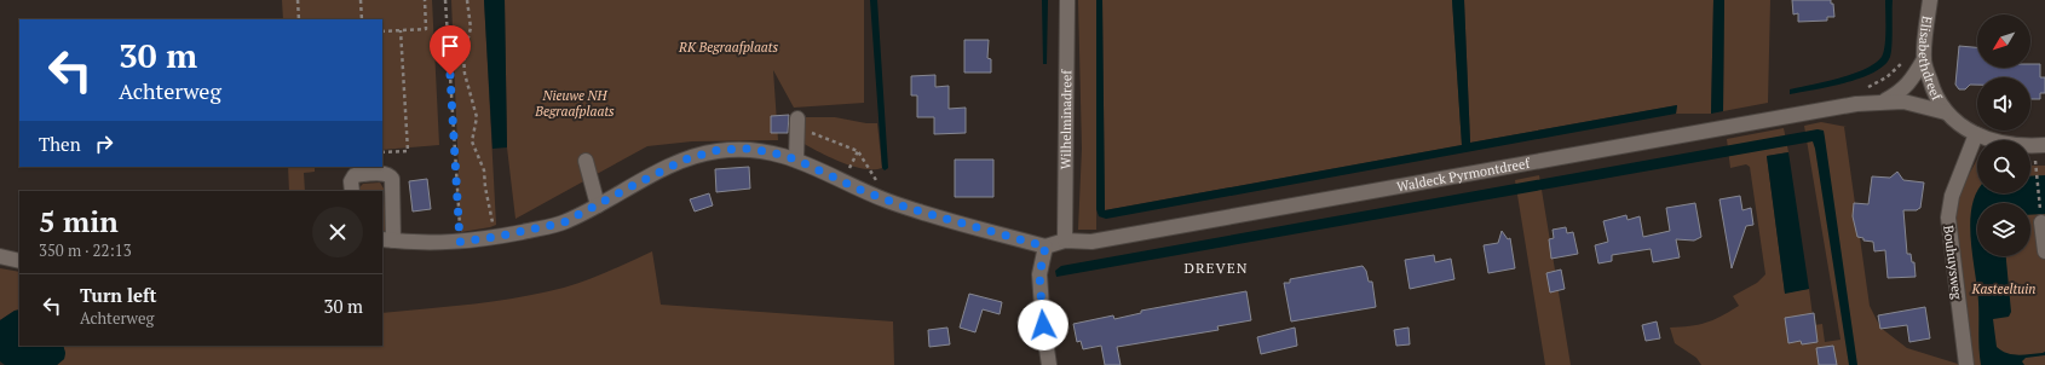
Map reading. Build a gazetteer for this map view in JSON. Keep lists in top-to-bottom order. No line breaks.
{"streets":{"street":["Elisabethdreef","Wilhelminadreef","Waldeck Pyrmontdreef","Bouhuysweg"]},"crossings":[["Elisabethdreef","Waldeck Pyrmontdreef"],["Wilhelminadreef","Waldeck Pyrmontdreef"]],"districts":["DREVEN"],"parks":["RK Begraafplaats","Nieuwe NH Begraafplaats","Kasteeltuin"],"north":"bottom left","page":{"turn":["30 m","Achterweg"],"then":"Then","heading":["5 min","350 m · 22:13"],"list":[{"name":"Turn left","note":"Achterweg","value":"30 m"}]}}
